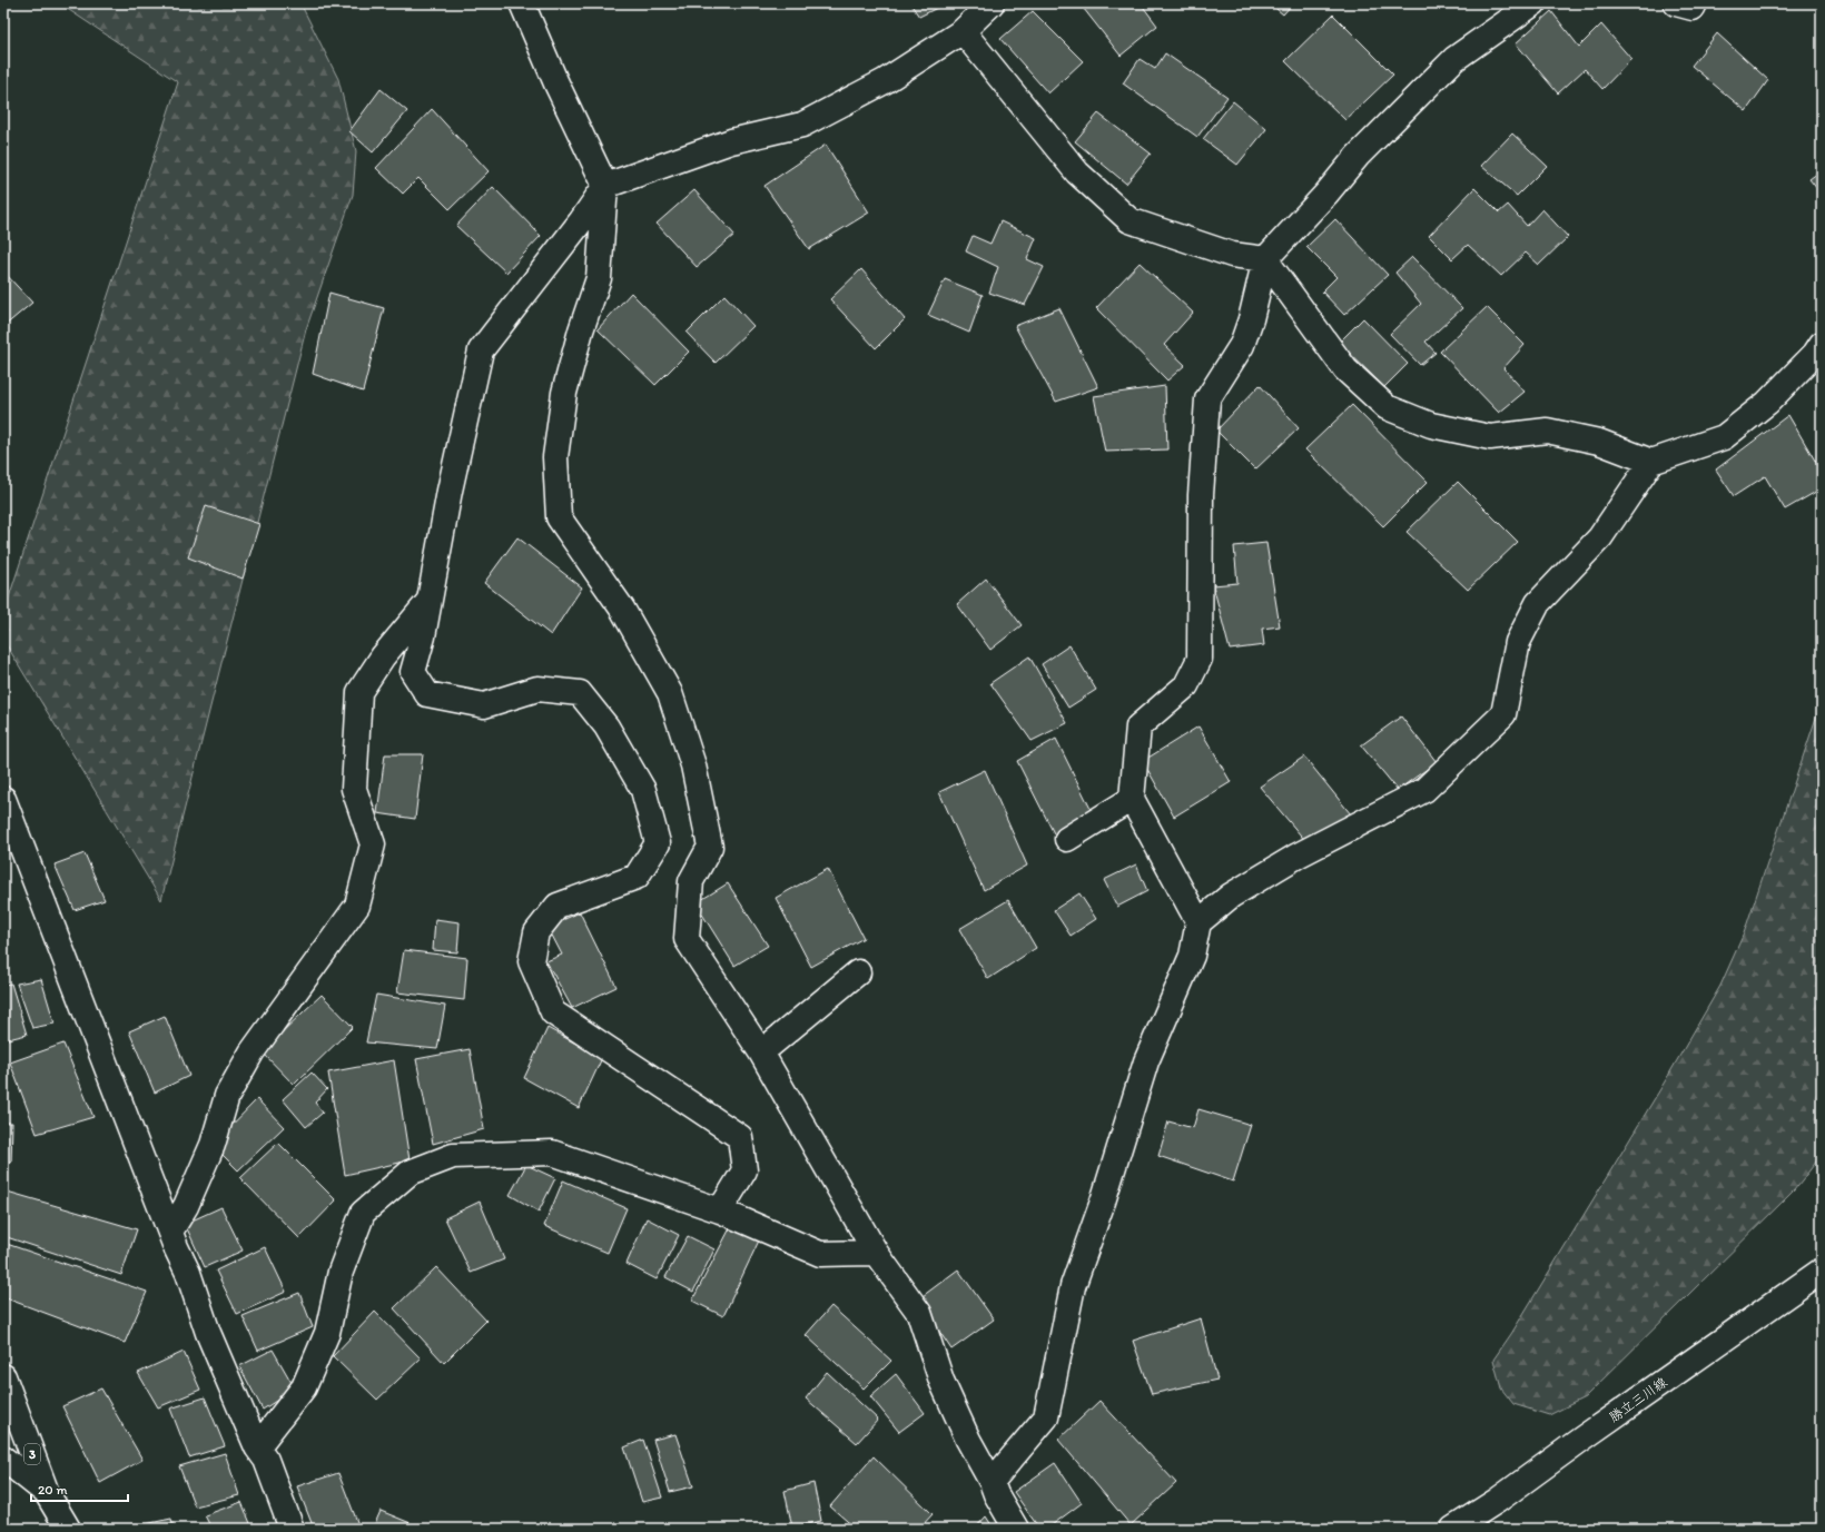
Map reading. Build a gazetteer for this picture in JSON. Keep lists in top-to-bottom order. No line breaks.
{"streets":{"street":["勝立三川線","3"]},"scale_bar":"20 m"}
